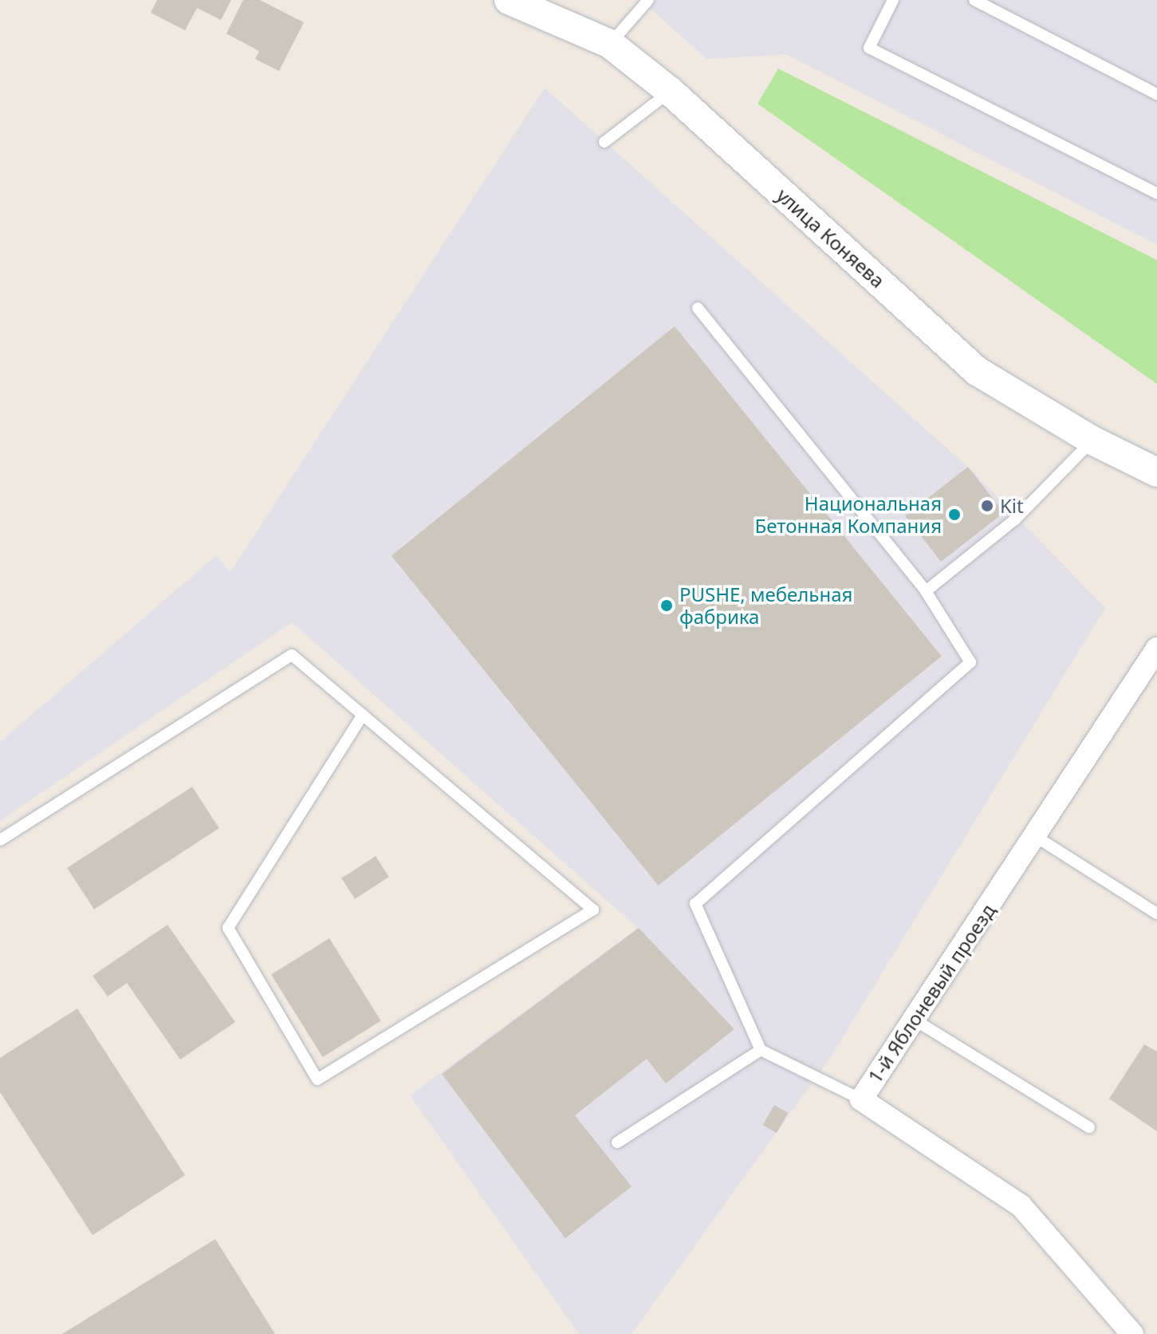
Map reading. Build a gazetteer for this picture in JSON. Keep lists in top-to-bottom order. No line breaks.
{"streets":{"street":["улица Коняева","1-й Яблоневый проезд"]},"places":["Kit","Национальная Бетонная Компания","PUSHE, мебельная фабрика"]}
